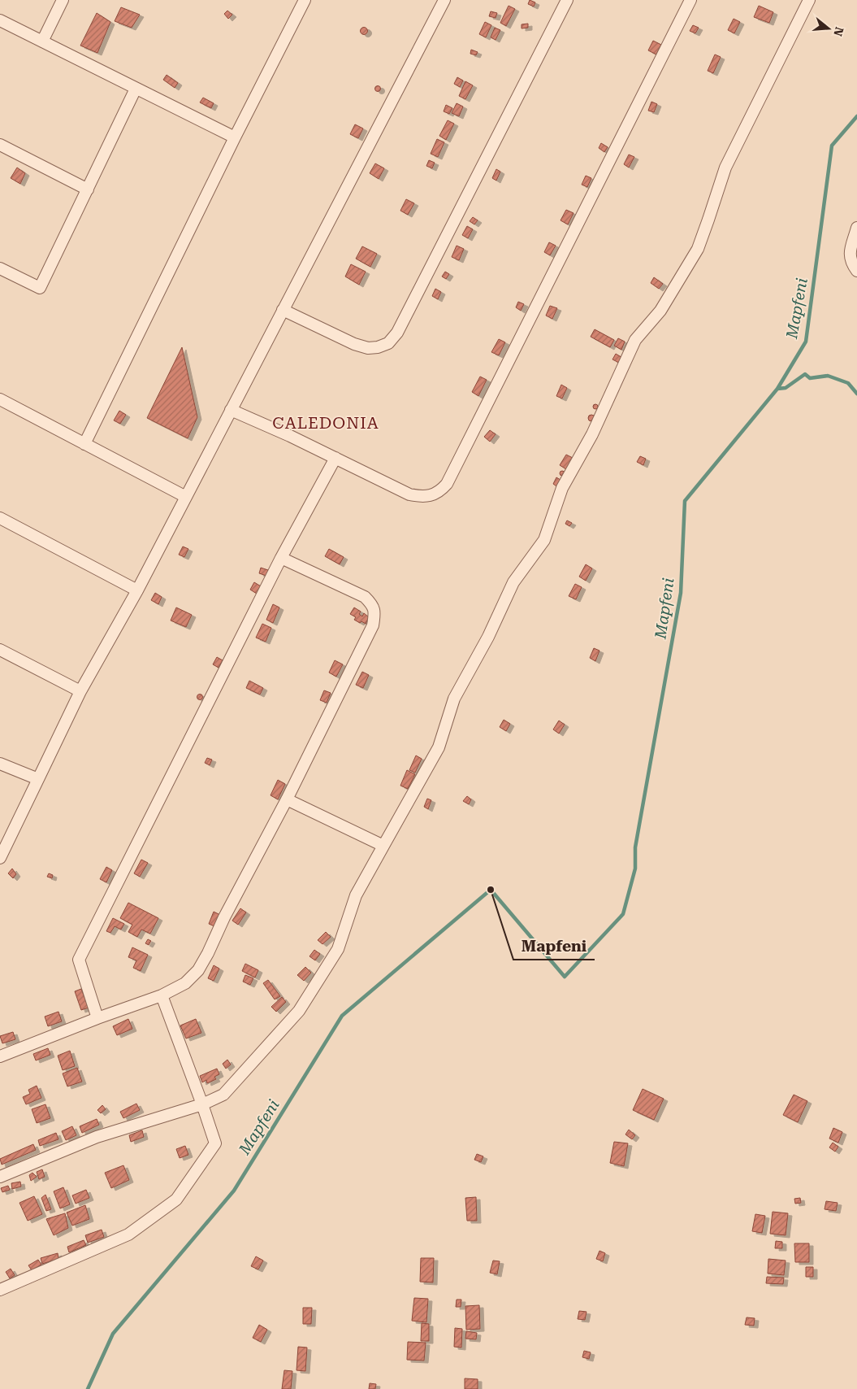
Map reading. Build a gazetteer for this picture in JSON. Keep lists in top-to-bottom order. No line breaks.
{"districts":["CALEDONIA"],"water":["Mapfeni"],"places":["Mapfeni"],"north":"right"}
